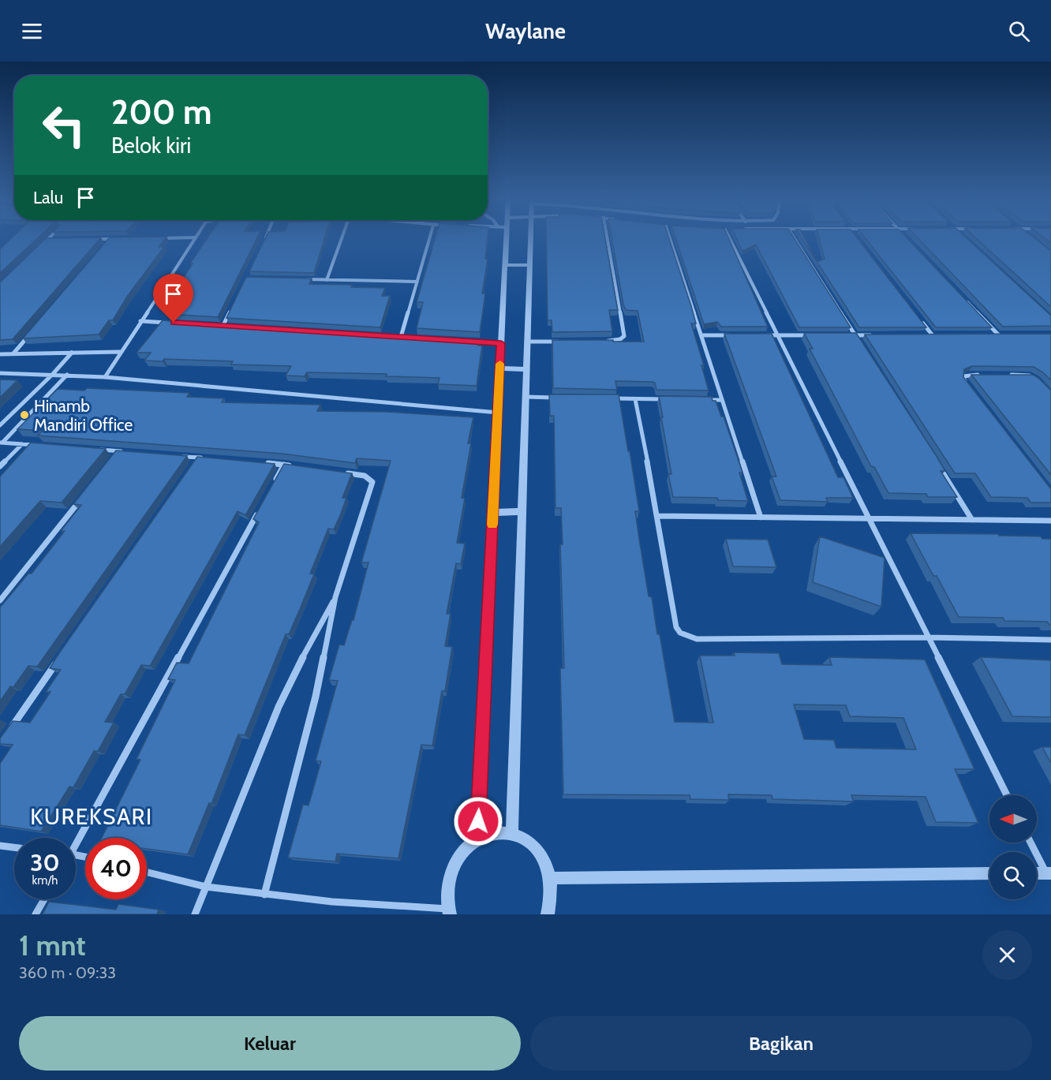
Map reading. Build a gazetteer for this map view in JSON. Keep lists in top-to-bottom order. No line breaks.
{"districts":["KUREKSARI"],"places":["Hinamb Mandiri Office"],"north":"left","page":{"header":"Waylane","turn":["200 m","Belok kiri"],"then":"Lalu","speed":"30 km/h","limit":"40","heading":["1 mnt","360 m · 09:33"],"buttons":["Keluar","Bagikan"]}}
